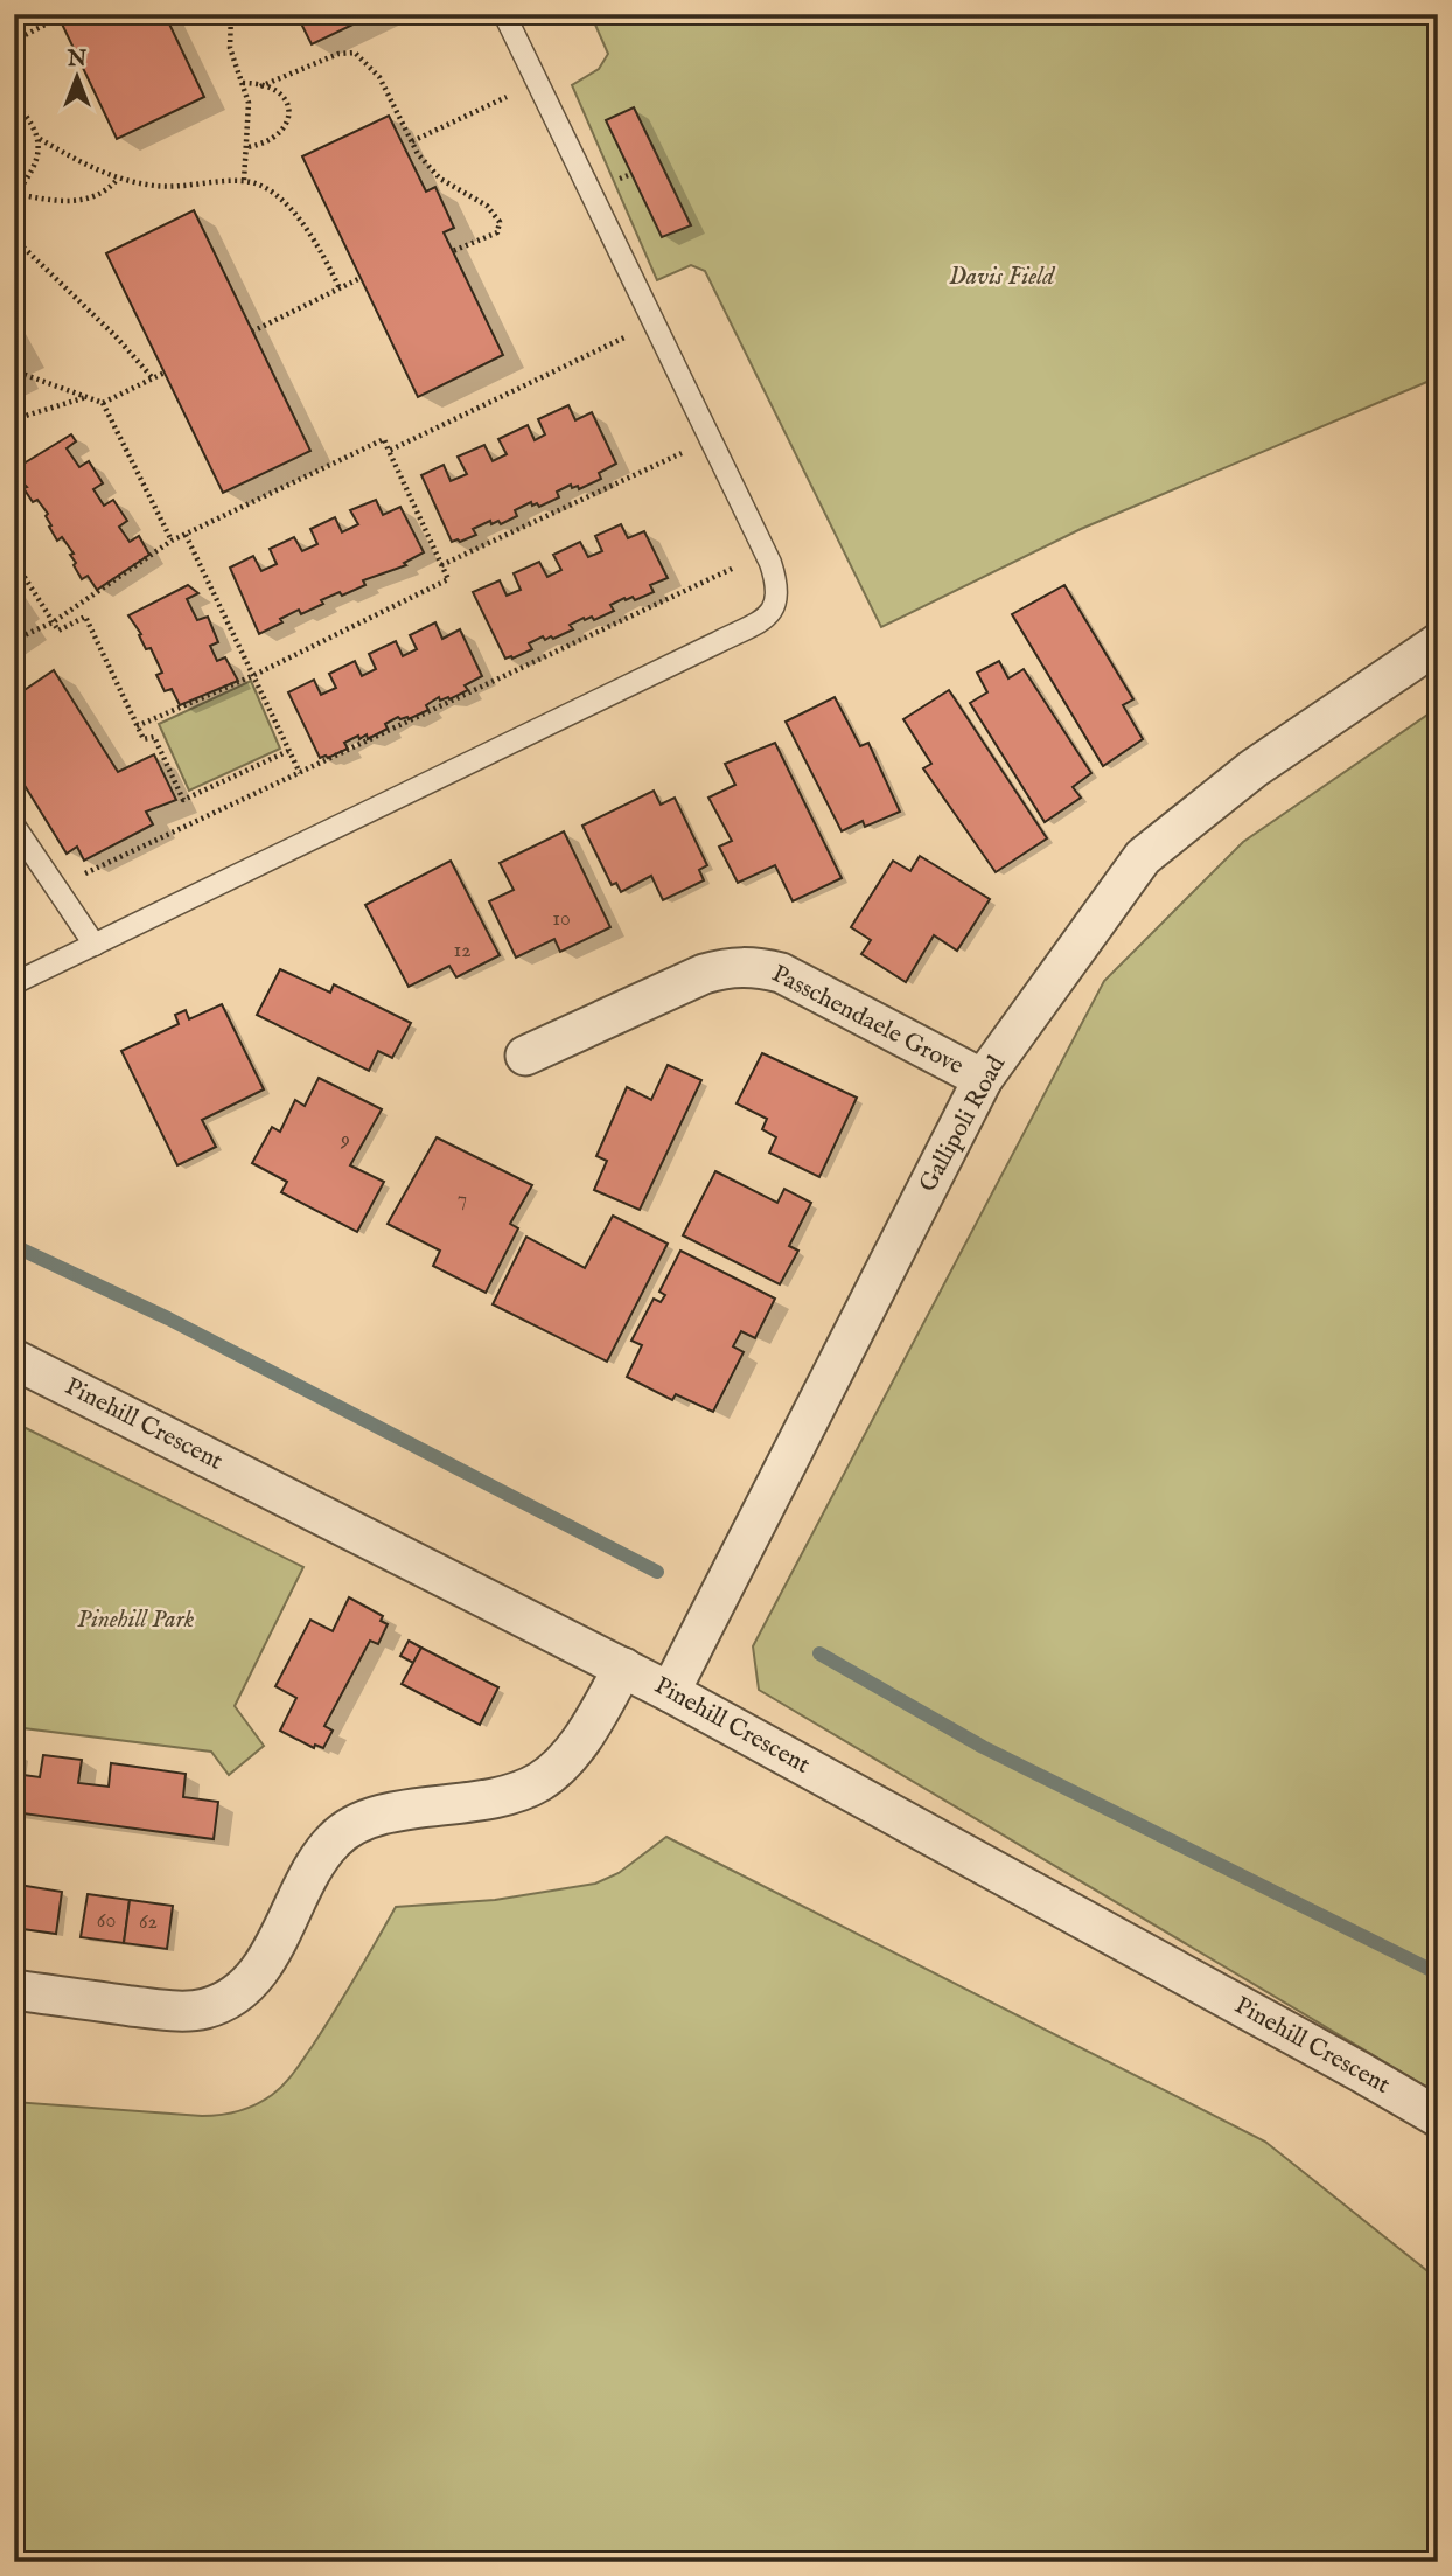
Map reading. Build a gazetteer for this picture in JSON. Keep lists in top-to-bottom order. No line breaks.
{"streets":{"street":["Passchendaele Grove","Gallipoli Road","Pinehill Crescent"]},"crossings":[["Passchendaele Grove","Gallipoli Road"],["Gallipoli Road","Pinehill Crescent"]],"parks":["Davis Field","Pinehill Park"],"house_numbers":["10","12","9","7","60","62"],"north":"top"}
